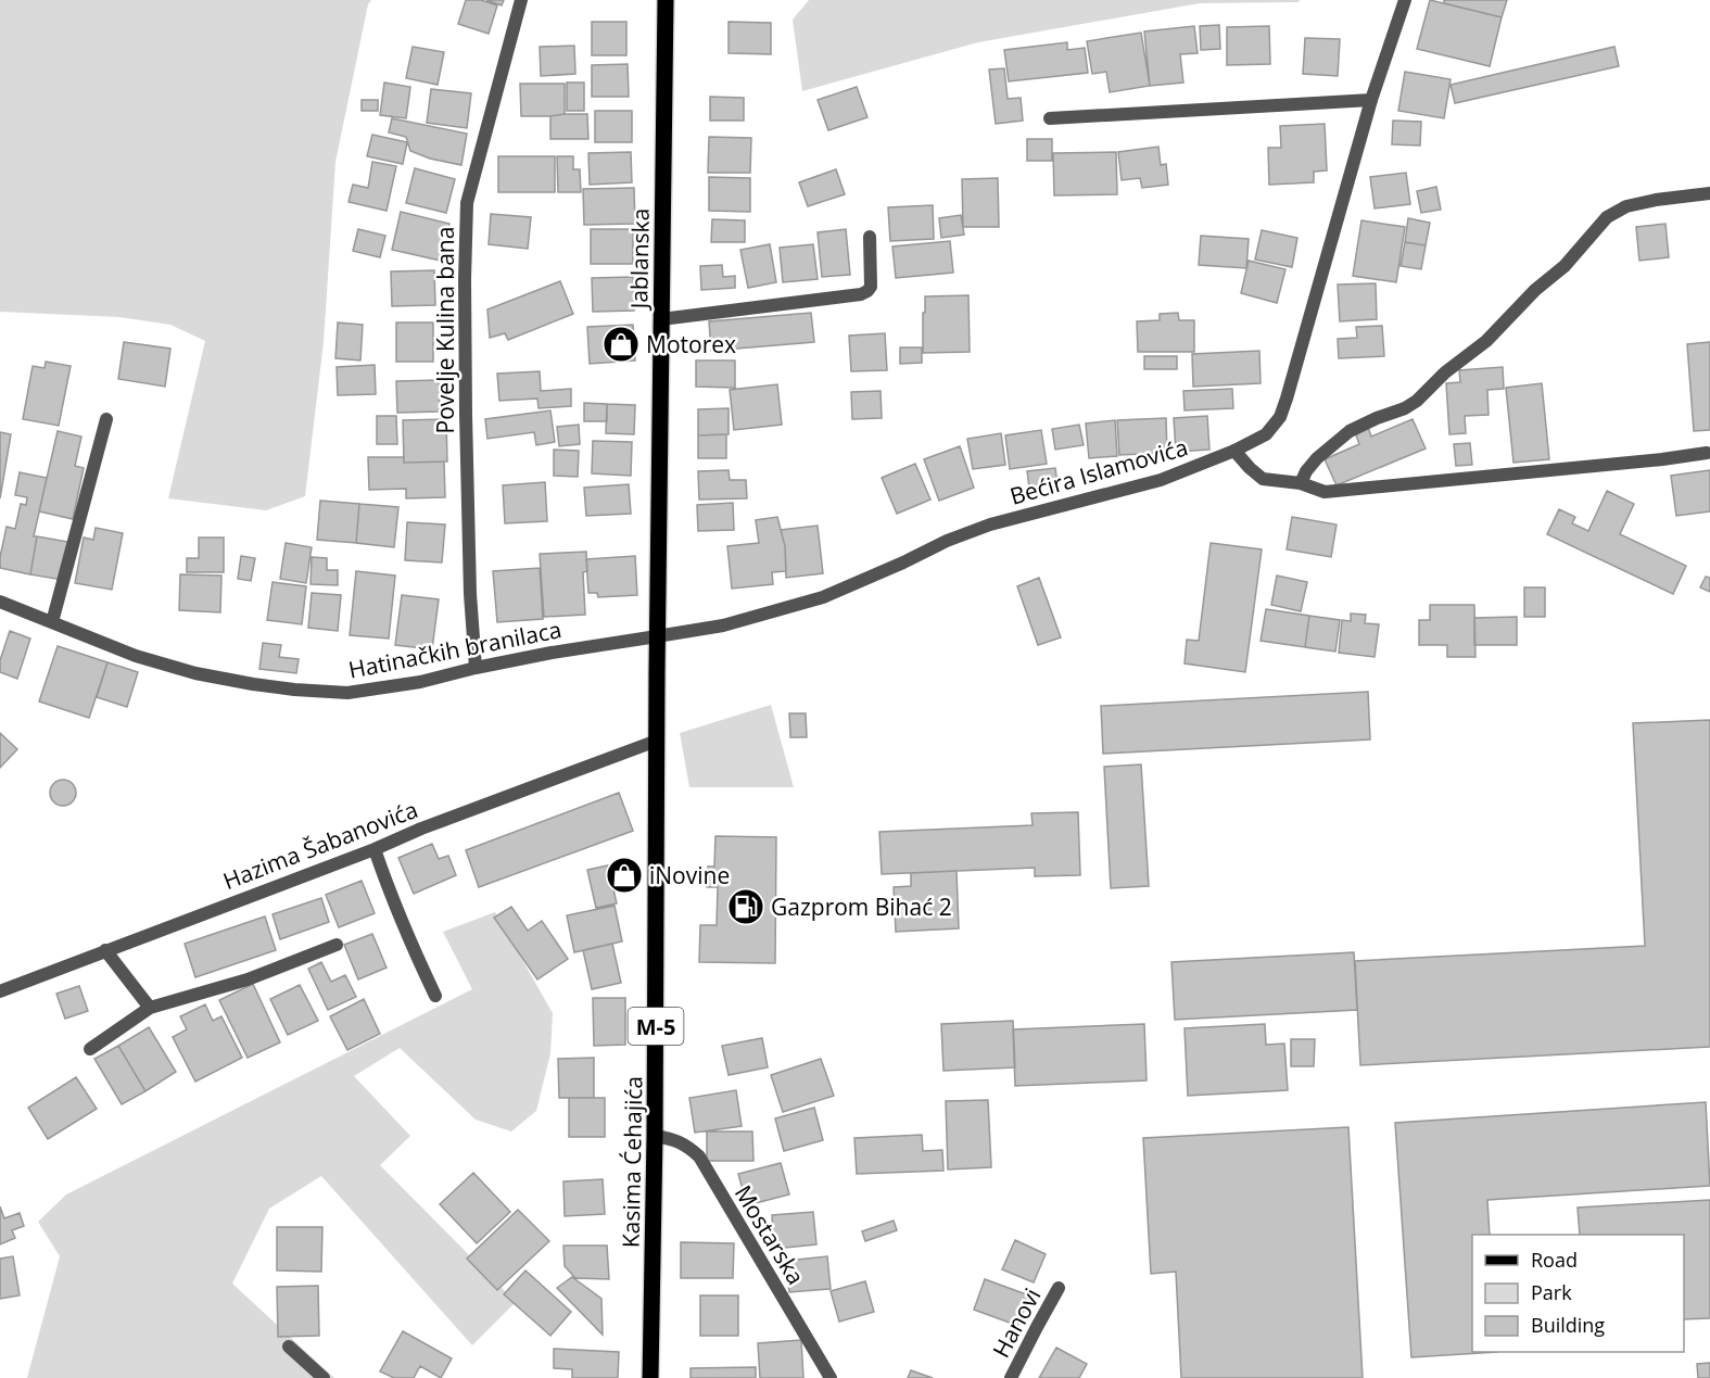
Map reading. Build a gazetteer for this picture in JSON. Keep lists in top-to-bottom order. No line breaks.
{"streets":{"main road":["Jablanska","M-5","Kasima Ćehajića"],"street":["Povelje Kulina bana","Bećira Islamovića","Hatinačkih branilaca","Hazima Šabanovića","Mostarska","Hanovi"]},"crossings":[["Jablanska","Bećira Islamovića"],["Jablanska","Hatinačkih branilaca"],["Jablanska","Kasima Ćehajića"],["Povelje Kulina bana","Hatinačkih branilaca"],["Bećira Islamovića","Hatinačkih branilaca"],["Hazima Šabanovića","Kasima Ćehajića"],["Kasima Ćehajića","Mostarska"]],"places":{"shop":["Motorex","iNovine"],"fuel station":["Gazprom Bihać 2"]},"legend":["Road","Park","Building"]}
